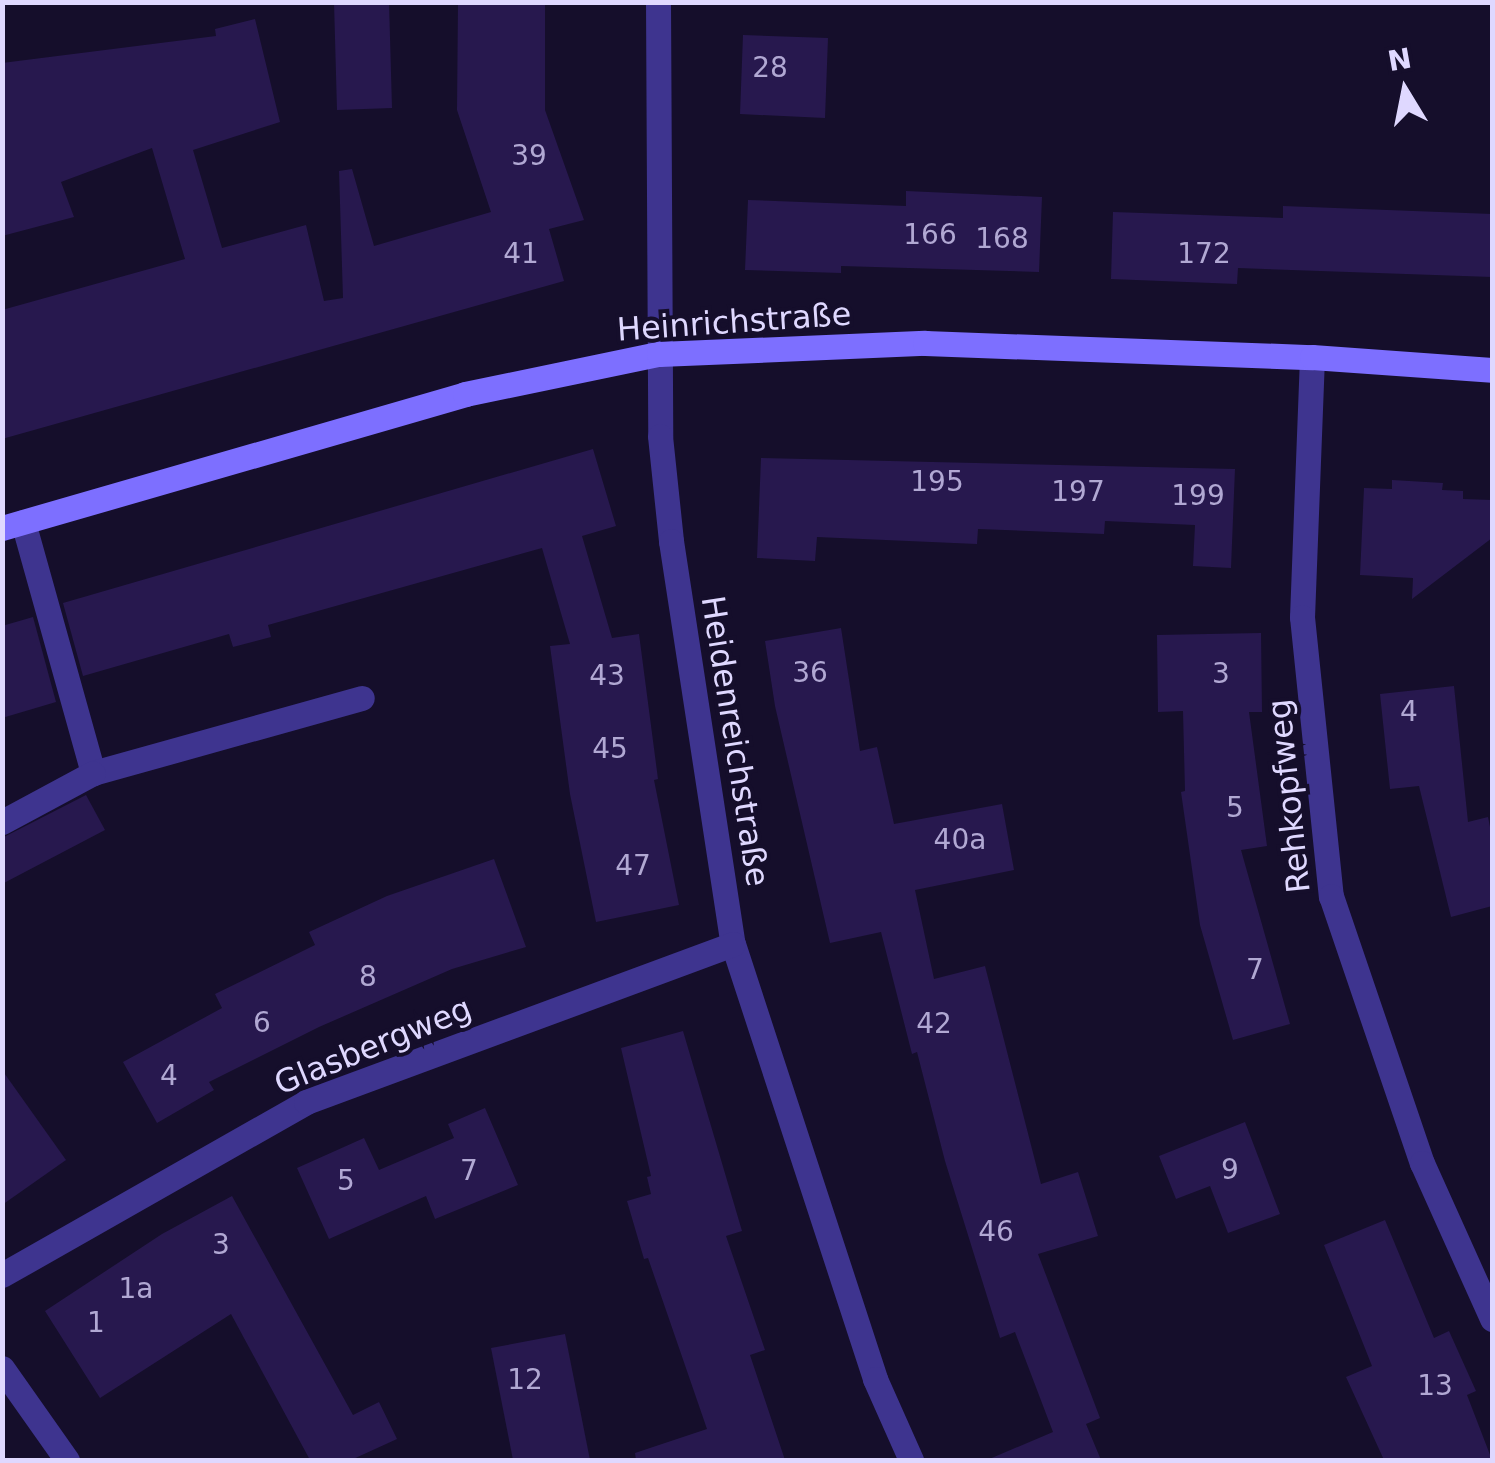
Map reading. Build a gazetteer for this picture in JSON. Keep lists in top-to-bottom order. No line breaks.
{"streets":{"main road":["Heinrichstraße"],"street":["Heidenreichstraße","Rehkopfweg","Glasbergweg"]},"crossings":[["Heinrichstraße","Heidenreichstraße"],["Heinrichstraße","Rehkopfweg"],["Heidenreichstraße","Glasbergweg"]],"house_numbers":["28","39","166","168","41","172","195","197","199","36","3","43","4","45","5","40a","47","7","8","6","42","4","9","7","5","46","3","1a","1","12","13"],"north":"top"}
